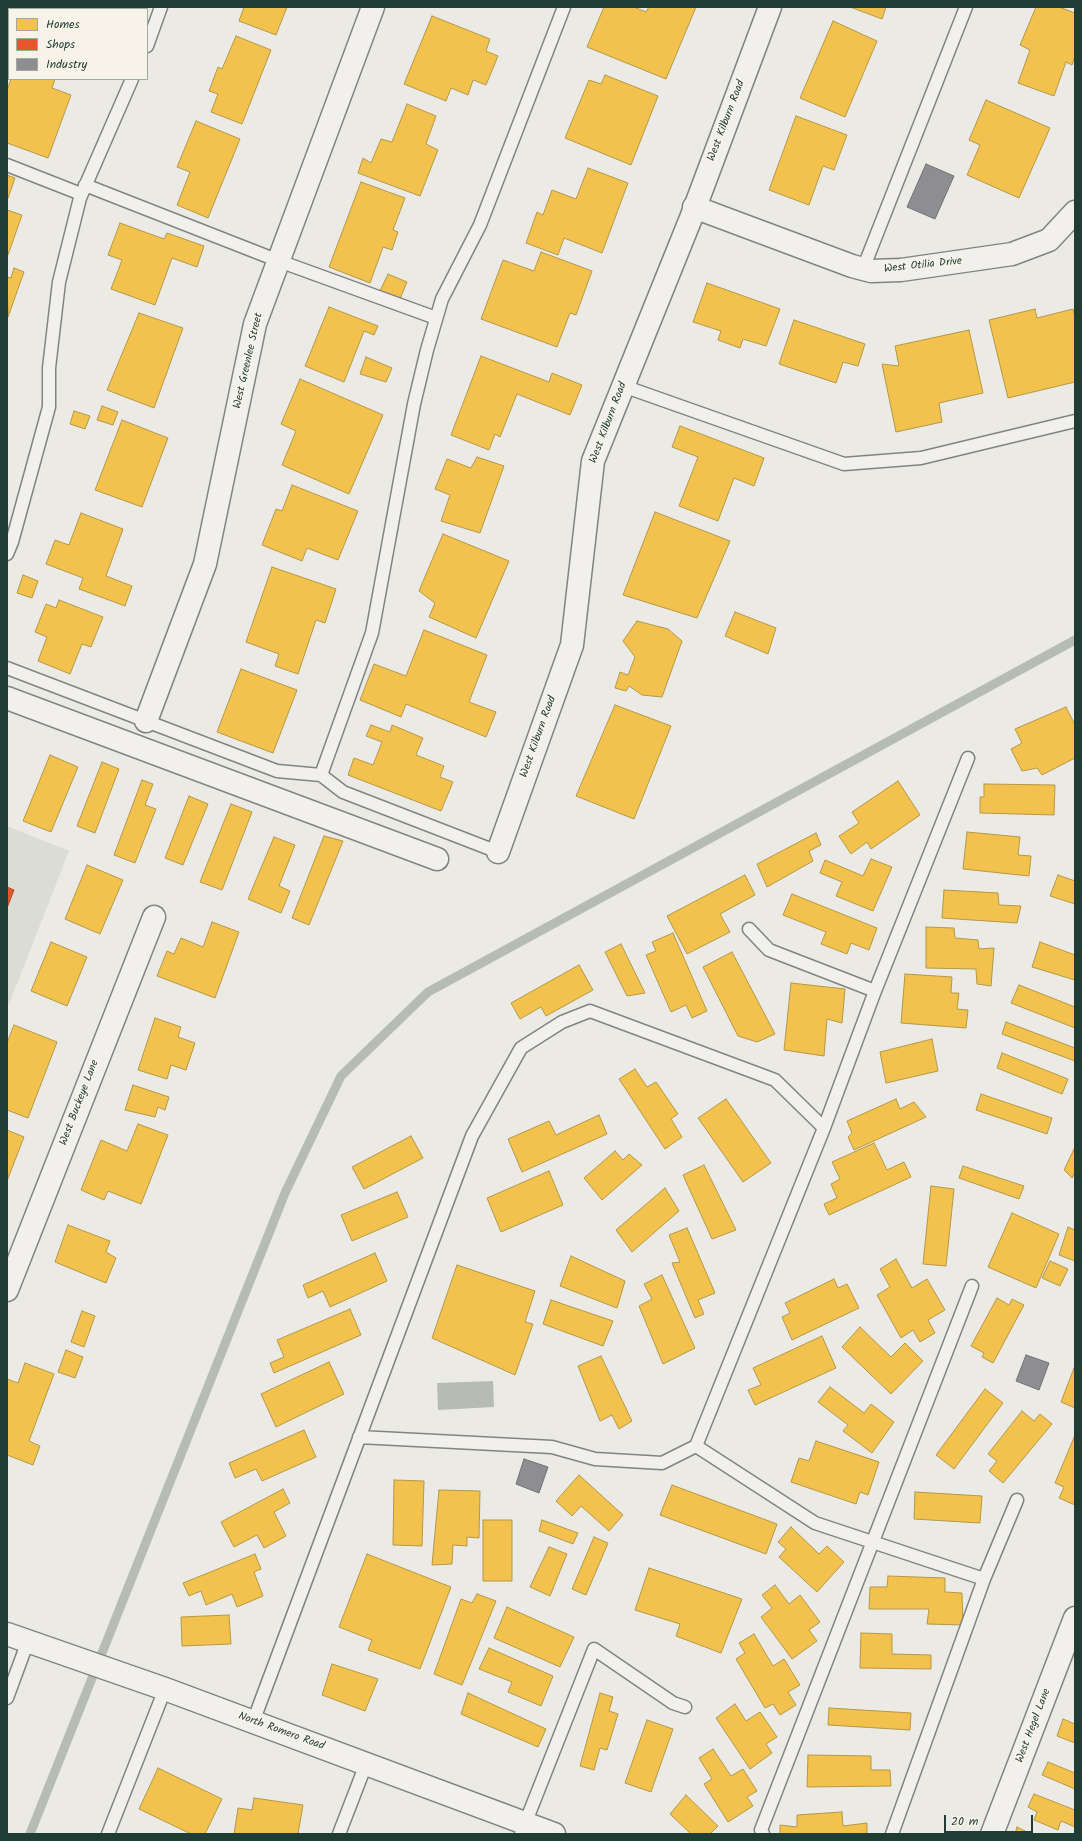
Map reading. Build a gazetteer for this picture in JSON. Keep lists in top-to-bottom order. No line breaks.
{"streets":{"street":["West Kilburn Road","West Otilia Drive","West Greenlee Street","West Buckeye Lane","West Hegel Lane","North Romero Road"]},"crossings":[["West Kilburn Road","West Otilia Drive"]],"legend":["Homes","Shops","Industry"],"scale_bar":"20 m"}
